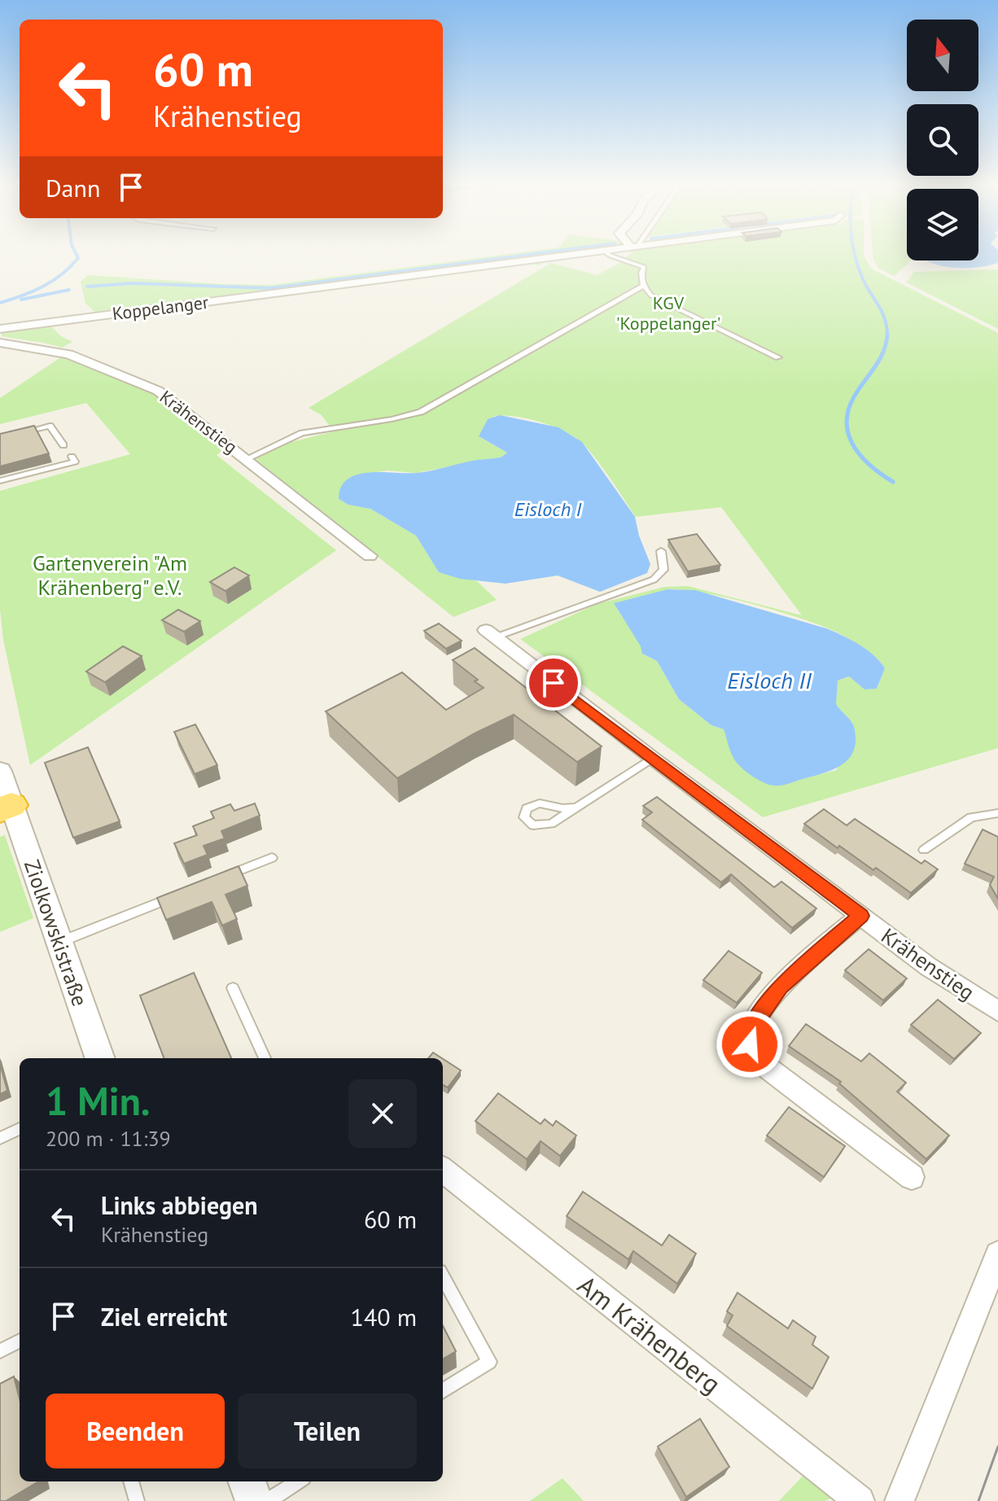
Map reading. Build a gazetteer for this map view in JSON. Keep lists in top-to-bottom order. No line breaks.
{"streets":{"street":["Koppelanger","Krähenstieg","Ziolkowskistraße","Am Krähenberg"]},"water":["Eisloch I","Eisloch II"],"parks":["KGV 'Koppelanger'","Gartenverein \"Am Krähenberg\" e.V."],"north":"top","page":{"turn":["60 m","Krähenstieg"],"then":"Dann","heading":["1 Min.","200 m · 11:39"],"list":[{"name":"Links abbiegen","note":"Krähenstieg","value":"60 m"},{"name":"Ziel erreicht","value":"140 m"}],"buttons":["Beenden","Teilen"]}}
